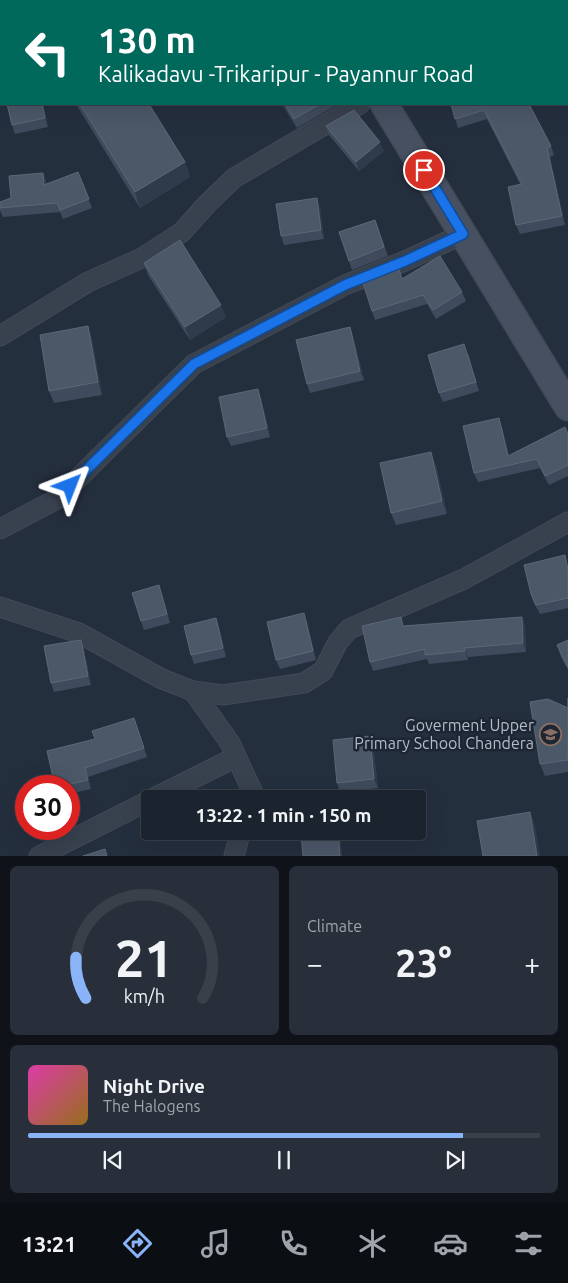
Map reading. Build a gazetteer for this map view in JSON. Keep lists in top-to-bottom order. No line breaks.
{"places":{"school or university":["Goverment Upper Primary School Chandera"]},"page":{"turn":["130 m","Kalikadavu -Trikaripur - Payannur Road"],"limit":"30","trip":"13:22 · 1 min · 150 m","tile":"Climate","heat":["−","23°","+"],"song":["Night Drive","The Halogens"],"tabs":"13:21","gauge":["21","km/h"]}}
